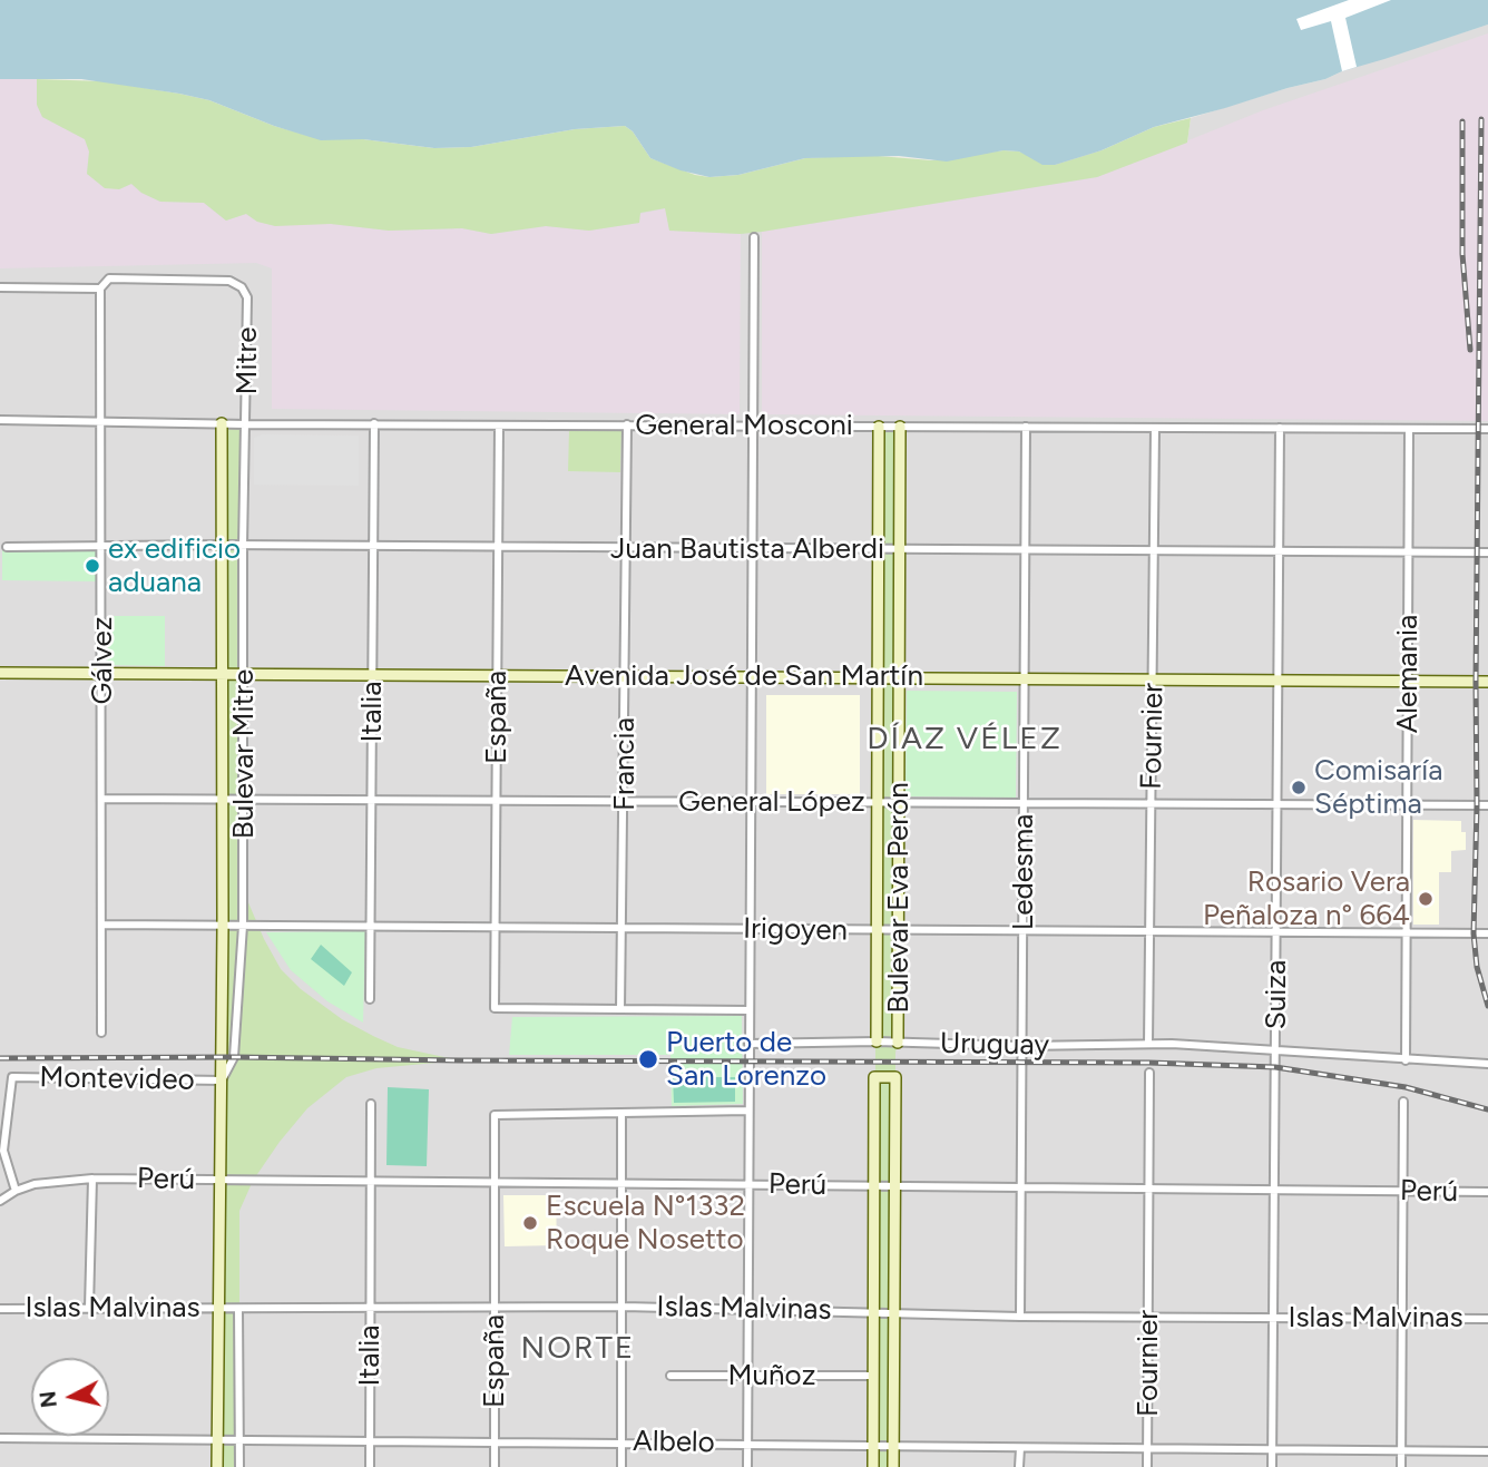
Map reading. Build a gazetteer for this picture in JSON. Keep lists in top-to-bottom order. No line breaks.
{"streets":{"street":["Mitre","General Mosconi","Juan Bautista Alberdi","Gálvez","Alemania","Avenida José de San Martín","Italia","España","Fournier","Bulevar Mitre","Francia","General López","Ledesma","Bulevar Eva Perón","Irigoyen","Suiza","Uruguay","Montevideo","Perú","Islas Malvinas","Muñoz","Albelo"]},"crossings":[["Mitre","General Mosconi"],["Mitre","Gálvez"],["Mitre","Bulevar Mitre"],["General Mosconi","Gálvez"],["General Mosconi","Alemania"],["General Mosconi","Italia"],["General Mosconi","España"],["General Mosconi","Fournier"],["General Mosconi","Bulevar Mitre"],["General Mosconi","Francia"],["General Mosconi","Ledesma"],["General Mosconi","Bulevar Eva Perón"],["General Mosconi","Suiza"],["Juan Bautista Alberdi","Gálvez"],["Juan Bautista Alberdi","Alemania"],["Juan Bautista Alberdi","Italia"],["Juan Bautista Alberdi","España"],["Juan Bautista Alberdi","Fournier"],["Juan Bautista Alberdi","Bulevar Mitre"],["Juan Bautista Alberdi","Francia"],["Juan Bautista Alberdi","Ledesma"],["Juan Bautista Alberdi","Bulevar Eva Perón"],["Juan Bautista Alberdi","Suiza"],["Gálvez","Avenida José de San Martín"],["Gálvez","General López"],["Gálvez","Irigoyen"],["Alemania","Avenida José de San Martín"],["Alemania","General López"],["Alemania","Irigoyen"],["Avenida José de San Martín","Italia"],["Avenida José de San Martín","España"],["Avenida José de San Martín","Fournier"],["Avenida José de San Martín","Bulevar Mitre"],["Avenida José de San Martín","Francia"],["Avenida José de San Martín","Ledesma"],["Avenida José de San Martín","Bulevar Eva Perón"],["Avenida José de San Martín","Suiza"],["Italia","General López"],["Italia","Irigoyen"],["Italia","Perú"],["Italia","Islas Malvinas"],["Italia","Albelo"],["España","Francia"],["España","General López"],["España","Irigoyen"],["España","Perú"],["España","Islas Malvinas"],["España","Albelo"],["Fournier","General López"],["Fournier","Irigoyen"],["Fournier","Uruguay"],["Fournier","Perú"],["Fournier","Islas Malvinas"],["Fournier","Albelo"],["Bulevar Mitre","General López"],["Bulevar Mitre","Irigoyen"],["Bulevar Mitre","Montevideo"],["Bulevar Mitre","Perú"],["Bulevar Mitre","Islas Malvinas"],["Bulevar Mitre","Albelo"],["Francia","General López"],["Francia","Irigoyen"],["General López","Ledesma"],["General López","Bulevar Eva Perón"],["General López","Suiza"],["Ledesma","Irigoyen"],["Ledesma","Uruguay"],["Ledesma","Perú"],["Ledesma","Islas Malvinas"],["Bulevar Eva Perón","Irigoyen"],["Bulevar Eva Perón","Uruguay"],["Irigoyen","Suiza"],["Suiza","Uruguay"],["Suiza","Perú"],["Suiza","Islas Malvinas"],["Suiza","Albelo"],["Montevideo","Perú"]],"districts":["DÍAZ VÉLEZ","NORTE"],"places":["ex edificio aduana","Comisaría Séptima","Rosario Vera Peñaloza n° 664","Puerto de San Lorenzo","Escuela N°1332 Roque Nosetto"],"north":"left"}
